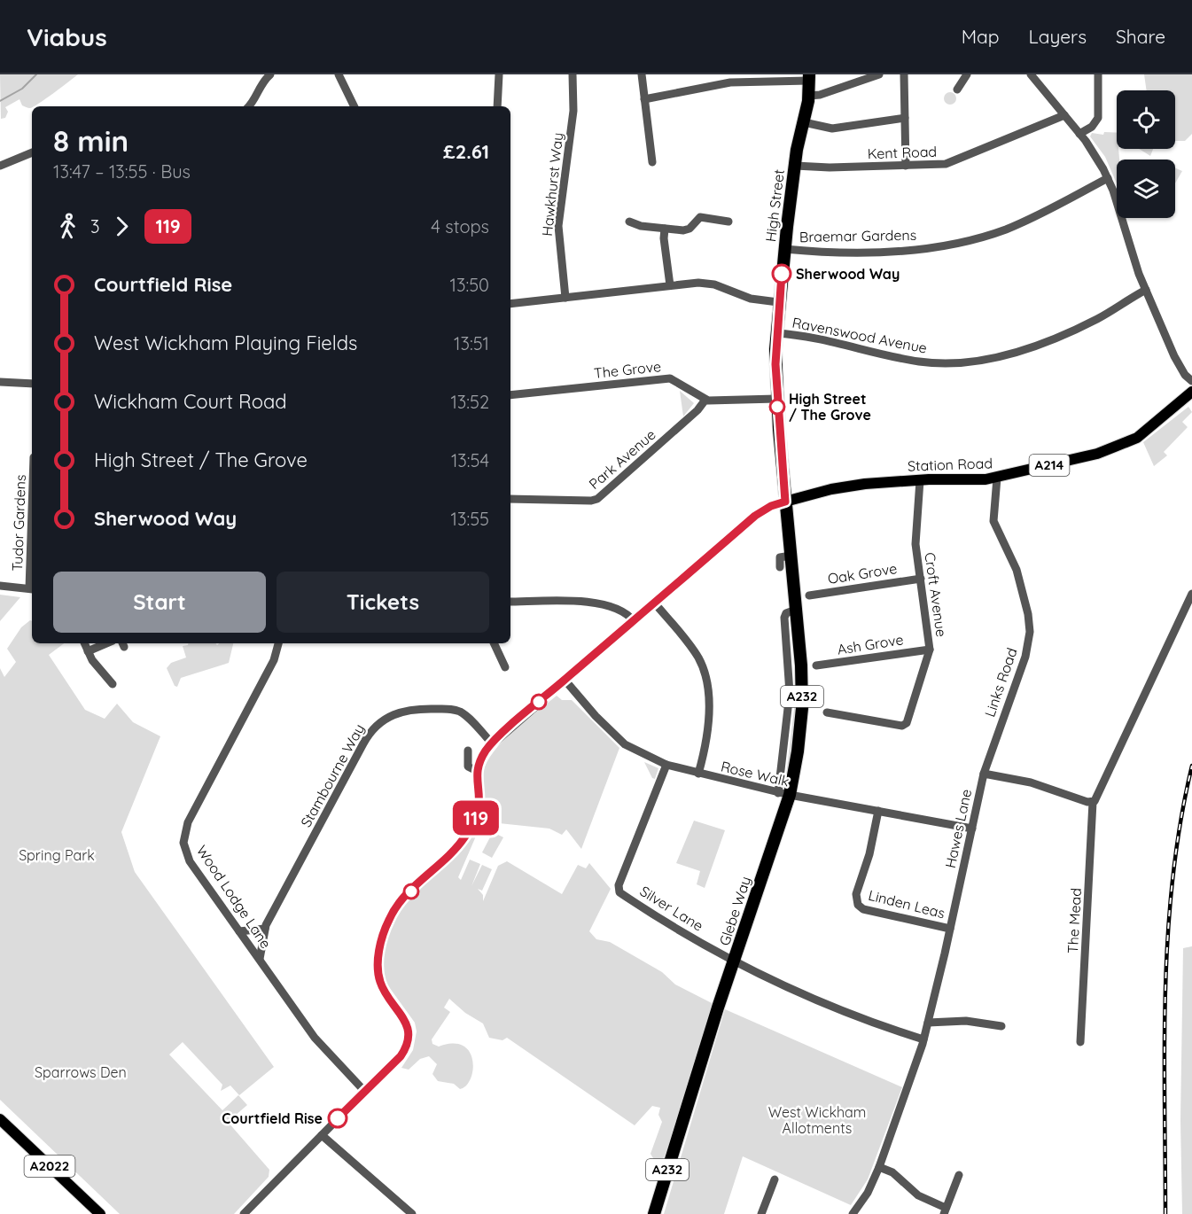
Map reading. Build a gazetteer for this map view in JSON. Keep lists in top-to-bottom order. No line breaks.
{"streets":{"highway":["High Street","A232","Glebe Way"],"main road":["Station Road","A214","A2022"],"street":["Kent Road","Hawkhurst Way","Braemar Gardens","Ravenswood Avenue","The Grove","Park Avenue","Oak Grove","Croft Avenue","Ash Grove","Links Road","Rose Walk","Stambourne Way","Hawes Lane","Wood Lodge Lane","Linden Leas","Silver Lane","The Mead"]},"crossings":[["Kent Road","High Street"],["High Street","Braemar Gardens"],["High Street","Ravenswood Avenue"],["High Street","Station Road"],["High Street","Glebe Way"],["The Grove","Park Avenue"],["Station Road","Croft Avenue"],["Station Road","Links Road"],["Station Road","Glebe Way"],["Oak Grove","Croft Avenue"],["Croft Avenue","Ash Grove"],["Links Road","Hawes Lane"],["Rose Walk","Hawes Lane"],["Rose Walk","Linden Leas"],["Rose Walk","Silver Lane"],["Rose Walk","Glebe Way"],["Stambourne Way","Wood Lodge Lane"],["Hawes Lane","Linden Leas"],["Hawes Lane","Silver Lane"],["Hawes Lane","The Mead"],["Silver Lane","Glebe Way"]],"parks":["Spring Park","Sparrows Den","West Wickham Allotments"],"places":["Sherwood Way","High Street / The Grove","Courtfield Rise"],"lines":["bus line 119"],"page":{"header":"Viabus","nav":["Map","Layers","Share"],"on_map":"119","heading":["8 min","13:47 – 13:55 · Bus","£2.61"],"legs":["3","119","4 stops"],"list":[{"name":"Courtfield Rise","value":"13:50"},{"name":"West Wickham Playing Fields","value":"13:51"},{"name":"Wickham Court Road","value":"13:52"},{"name":"High Street / The Grove","value":"13:54"},{"name":"Sherwood Way","value":"13:55"}],"buttons":["Start","Tickets"]}}
